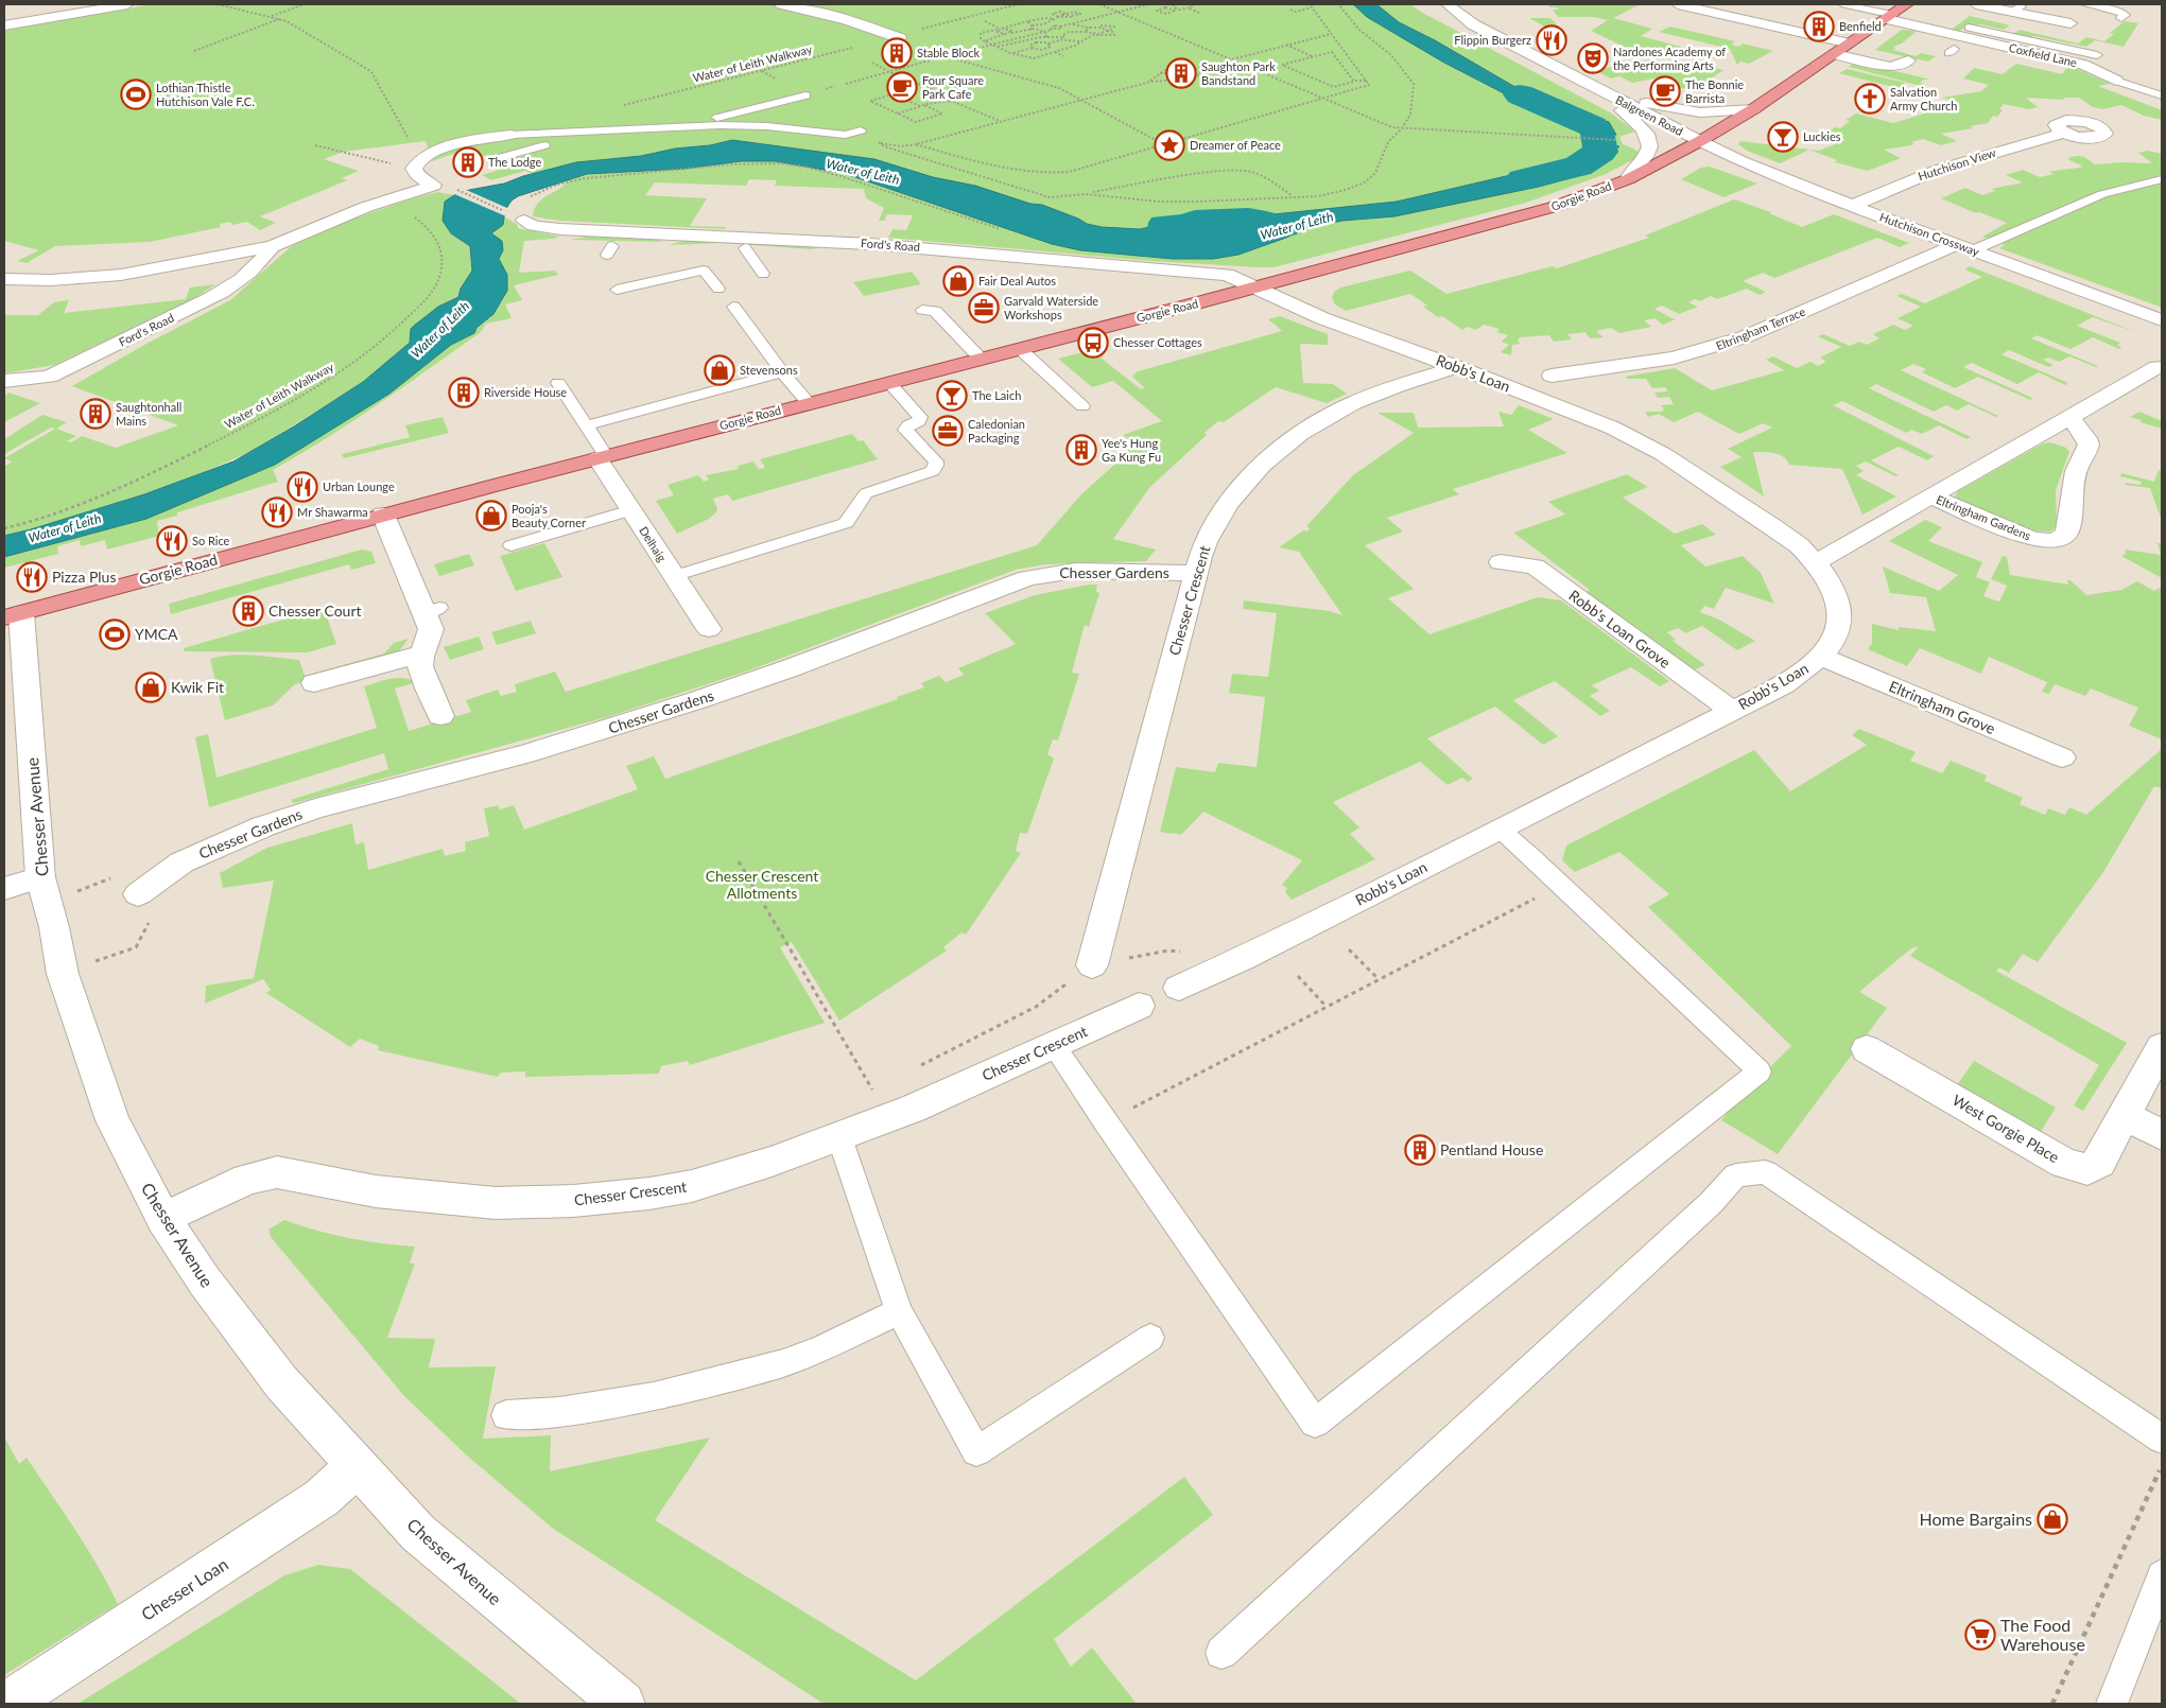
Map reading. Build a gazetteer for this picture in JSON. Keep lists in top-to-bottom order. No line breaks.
{"streets":{"main road":["Gorgie Road"],"street":["Coxfield Lane","Balgreen Road","Hutchison View","Hutchison Crossway","Ford's Road","Eltringham Terrace","Robb's Loan","Eltringham Gardens","Delhaig","Chesser Gardens","Chesser Crescent","Robb's Loan Grove","Eltringham Grove","Chesser Avenue","West Gorgie Place","Chesser Loan"],"path":["Water of Leith Walkway"]},"crossings":[["Coxfield Lane","Gorgie Road"],["Water of Leith Walkway","Ford's Road"],["Balgreen Road","Gorgie Road"],["Balgreen Road","Hutchison Crossway"],["Hutchison View","Hutchison Crossway"],["Gorgie Road","Hutchison Crossway"],["Gorgie Road","Ford's Road"],["Gorgie Road","Robb's Loan"],["Gorgie Road","Delhaig"],["Gorgie Road","Chesser Avenue"],["Hutchison Crossway","Eltringham Terrace"],["Ford's Road","Robb's Loan"],["Robb's Loan","Eltringham Gardens"],["Robb's Loan","Chesser Crescent"],["Robb's Loan","Robb's Loan Grove"],["Robb's Loan","Eltringham Grove"],["Chesser Gardens","Chesser Crescent"],["Chesser Crescent","Chesser Avenue"],["Chesser Avenue","Chesser Loan"]],"water":["Water of Leith"],"parks":["Chesser Crescent Allotments"],"places":{"building":["Benfield","Stable Block","Saughton Park Bandstand","The Lodge","Riverside House","Saughtonhall Mains","Yee's Hung Ga Kung Fu","Chesser Court","Pentland House"],"restaurant":["Flippin Burgerz","Urban Lounge","Mr Shawarma","So Rice","Pizza Plus"],"theatre":["Nardones Academy of the Performing Arts"],"cafe":["Four Square Park Cafe","The Bonnie Barrista"],"sports":["Lothian Thistle Hutchison Vale F.C.","YMCA"],"church":["Salvation Army Church"],"bar":["Luckies","The Laich"],"place":["Dreamer of Peace"],"shop":["Fair Deal Autos","Stevensons","Pooja's Beauty Corner","Kwik Fit","Home Bargains"],"office":["Garvald Waterside Workshops","Caledonian Packaging"],"bus stop":["Chesser Cottages"],"supermarket":["The Food Warehouse"]}}
